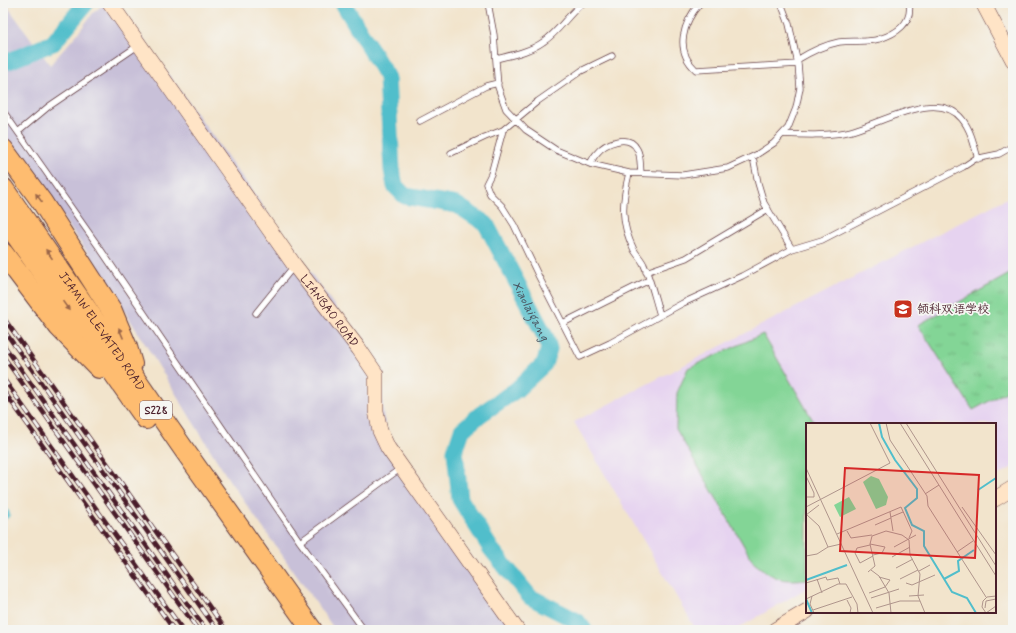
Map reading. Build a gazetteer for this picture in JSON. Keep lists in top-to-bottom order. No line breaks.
{"streets":{"highway":["JIAMIN ELEVATED ROAD","S228"],"street":["LIANBAO ROAD"]},"water":["Xiaolaigang"],"places":{"school or university":["领科双语学校"]}}
